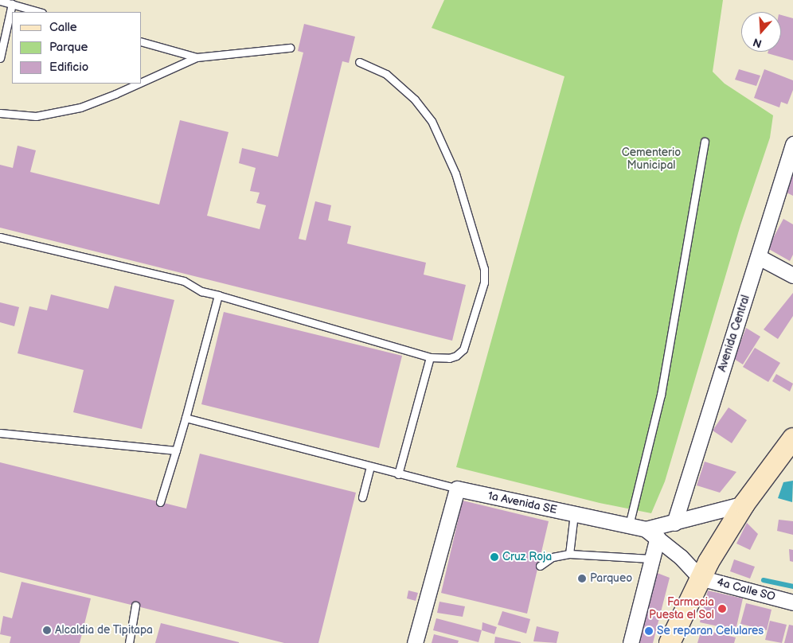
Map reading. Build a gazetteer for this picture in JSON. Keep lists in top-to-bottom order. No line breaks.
{"streets":{"street":["Avenida Central","1a Avenida SE","4a Calle SO"]},"crossings":[["Avenida Central","1a Avenida SE"]],"parks":["Cementerio Municipal"],"places":["Cruz Roja","Parqueo","Farmacia Puesta el Sol","Alcaldia de Tipitapa","Se reparan Celulares"],"legend":["Calle","Parque","Edificio"],"north":"bottom"}
